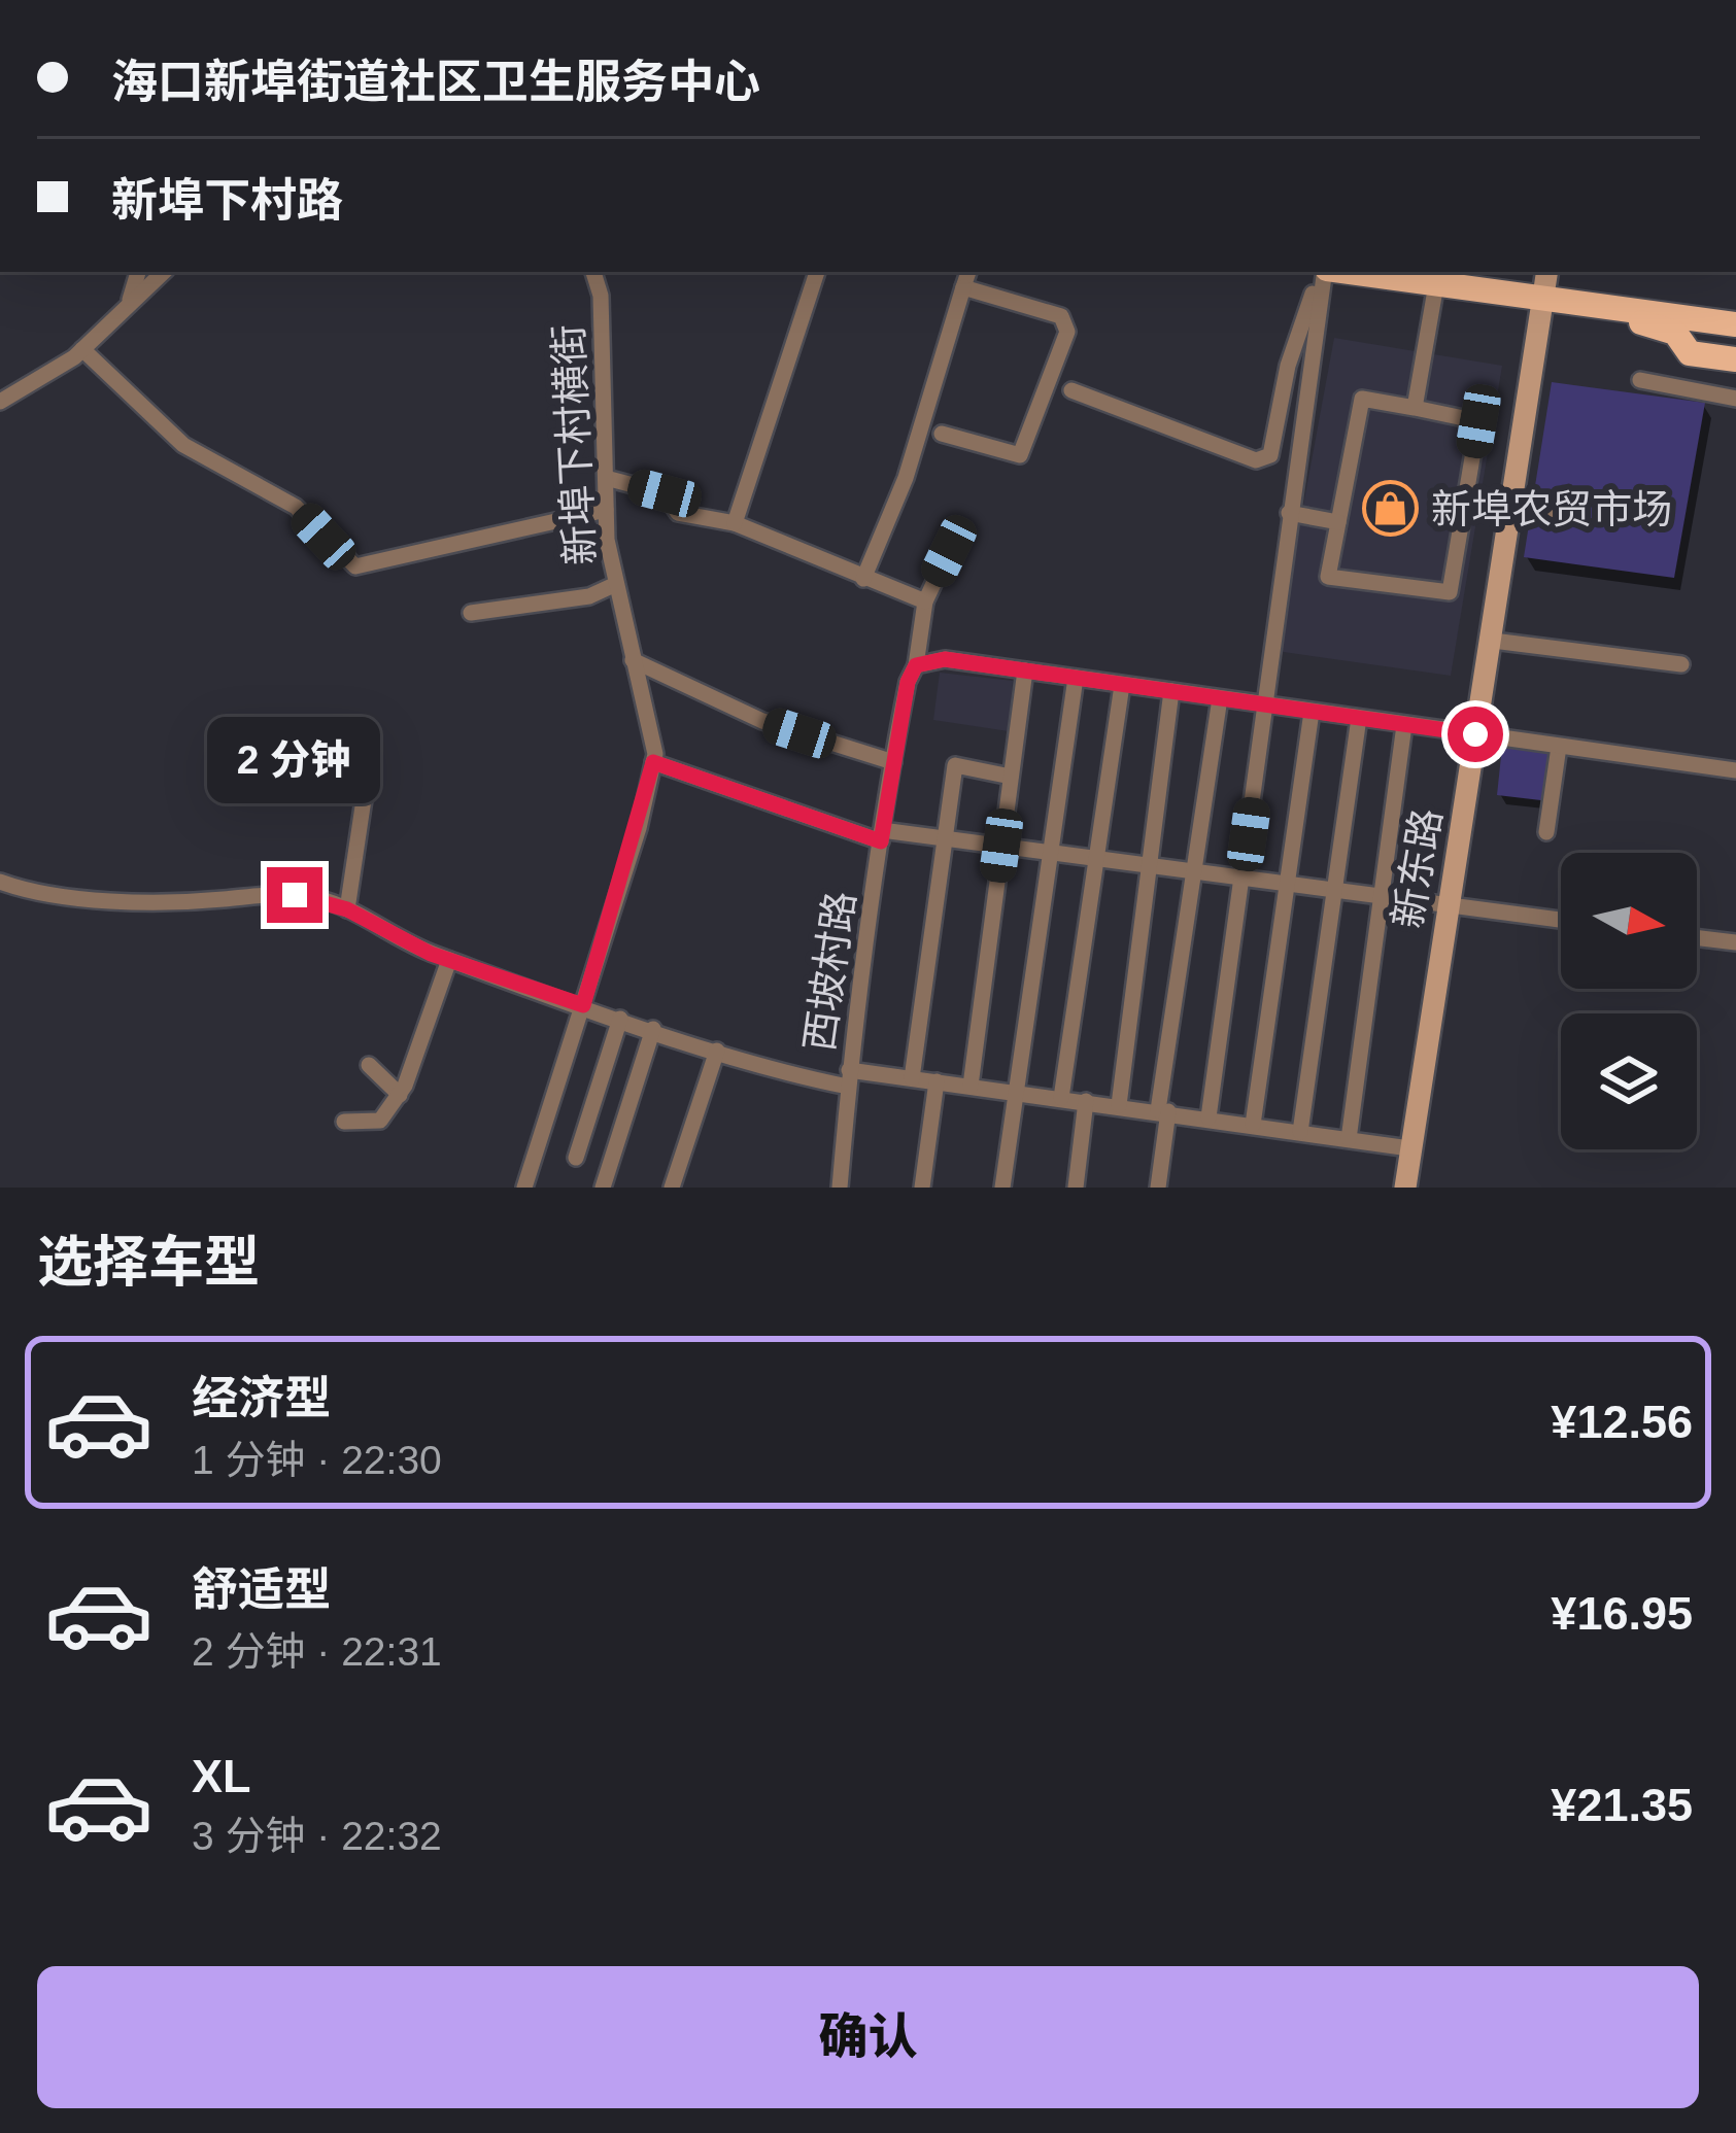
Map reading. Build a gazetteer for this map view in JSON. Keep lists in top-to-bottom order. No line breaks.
{"streets":{"street":["新埠下村横街","新东路","西坡村路"]},"places":{"shop":["新埠农贸市场"]},"north":"right","page":{"banner":["海口新埠街道社区卫生服务中心","新埠下村路"],"bubble":"2 分钟","heading":"选择车型","list":[{"name":"经济型","note":"1 分钟 · 22:30","value":"¥12.56"},{"name":"舒适型","note":"2 分钟 · 22:31","value":"¥16.95"},{"name":"XL","note":"3 分钟 · 22:32","value":"¥21.35"}],"buttons":"确认"}}
